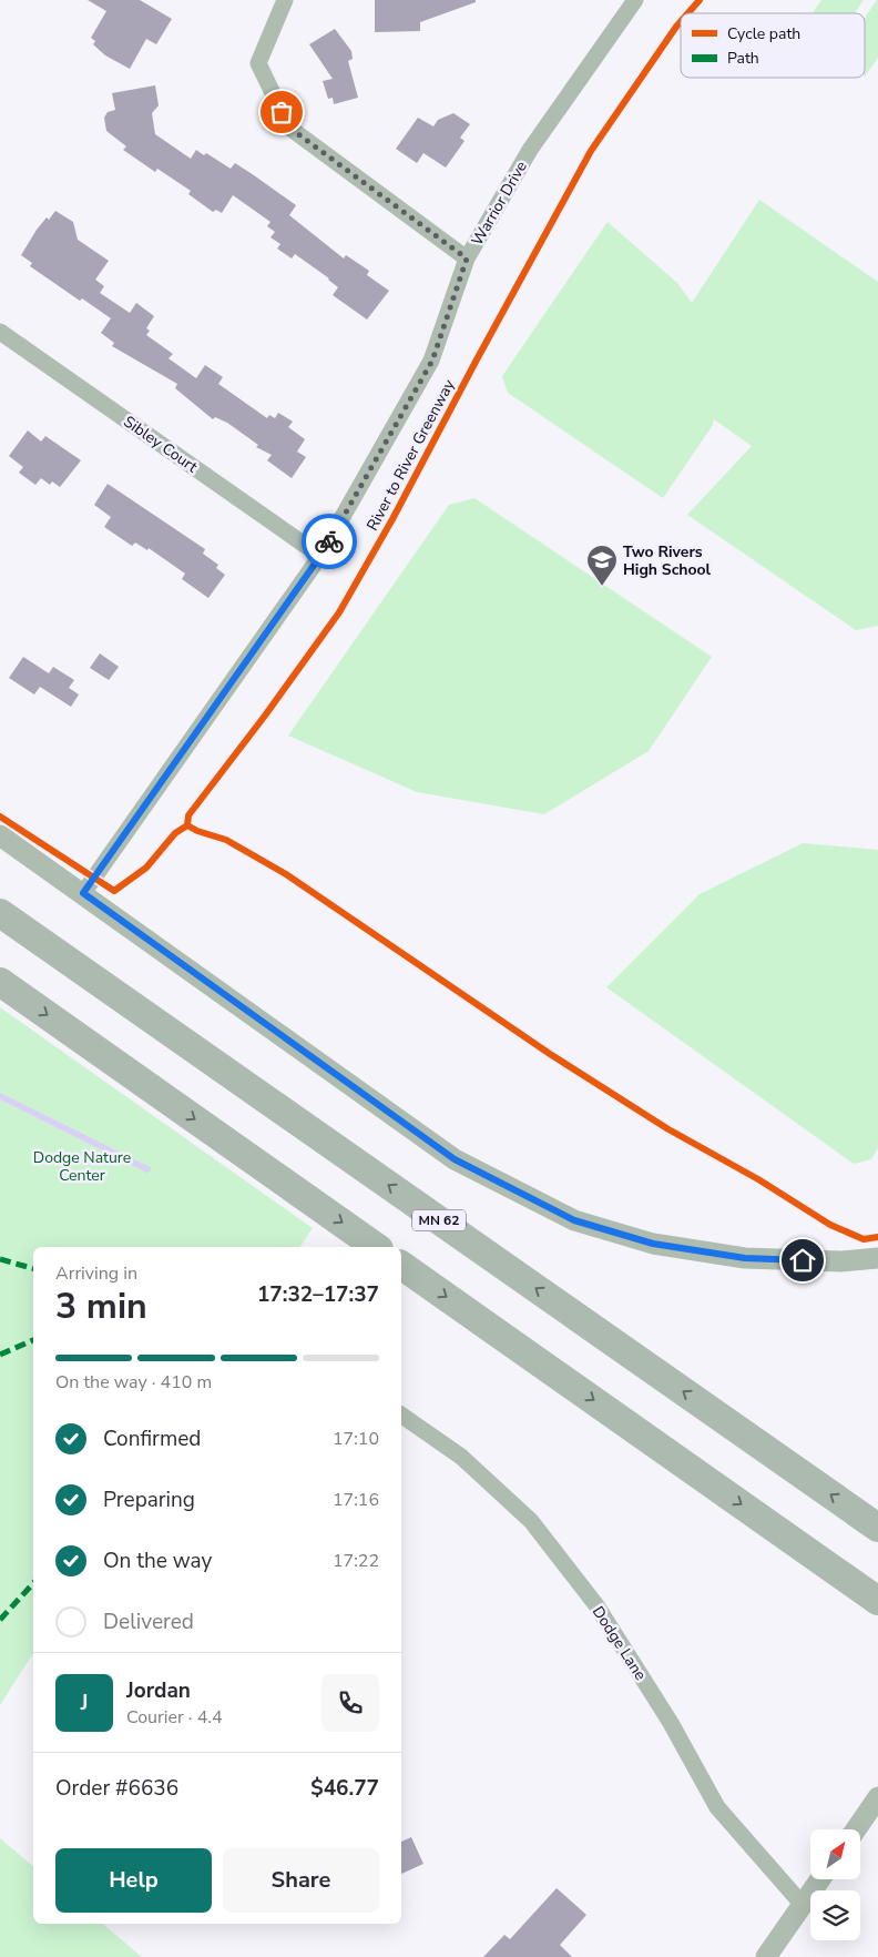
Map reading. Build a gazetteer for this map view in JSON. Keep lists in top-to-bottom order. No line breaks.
{"streets":{"highway":["MN 62"],"street":["Warrior Drive","Sibley Court","Dodge Lane"],"cycle path":["River to River Greenway"]},"crossings":[["Warrior Drive","Sibley Court"]],"parks":["Dodge Nature Center"],"places":{"school or university":["Two Rivers High School"]},"legend":["Cycle path","Path"],"north":"top right","page":{"heading":["3 min","Arriving in","17:32–17:37"],"panel":["Jordan","Courier · 4.4","Order #6636","$46.77"],"bar":"On the way · 410 m","list":[["Confirmed","17:10"],["Preparing","17:16"],["On the way","17:22"],"Delivered"],"round":"J","buttons":["Help","Share"]}}
